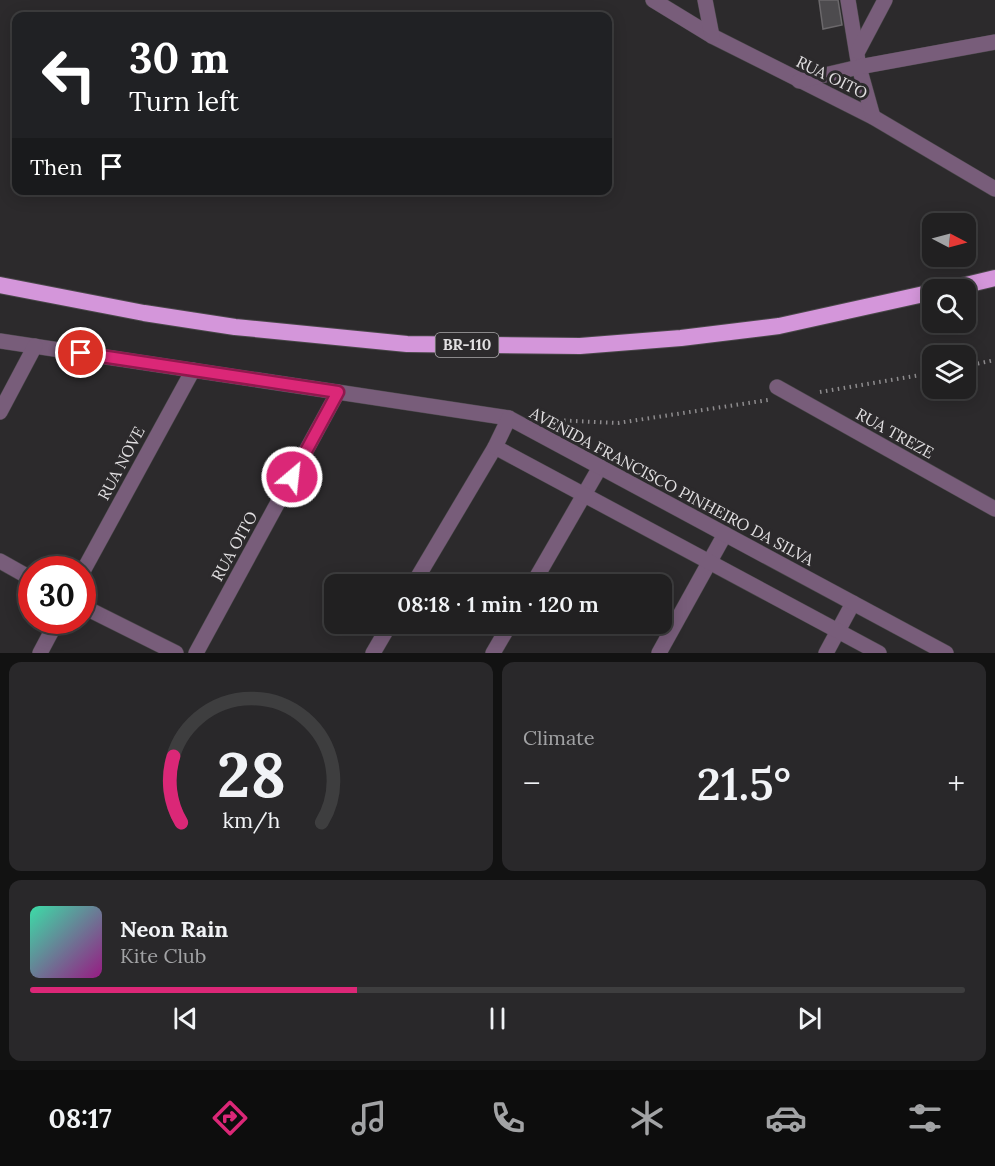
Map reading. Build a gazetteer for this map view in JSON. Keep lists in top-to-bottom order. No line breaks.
{"streets":{"highway":["BR-110"],"street":["RUA OITO","RUA TREZE","RUA NOVE","AVENIDA FRANCISCO PINHEIRO DA SILVA"]},"north":"right","page":{"turn":["30 m","Turn left"],"then":"Then","limit":"30","trip":"08:18 · 1 min · 120 m","tile":"Climate","heat":["−","21.5°","+"],"song":["Neon Rain","Kite Club"],"tabs":"08:17","gauge":["28","km/h"]}}
